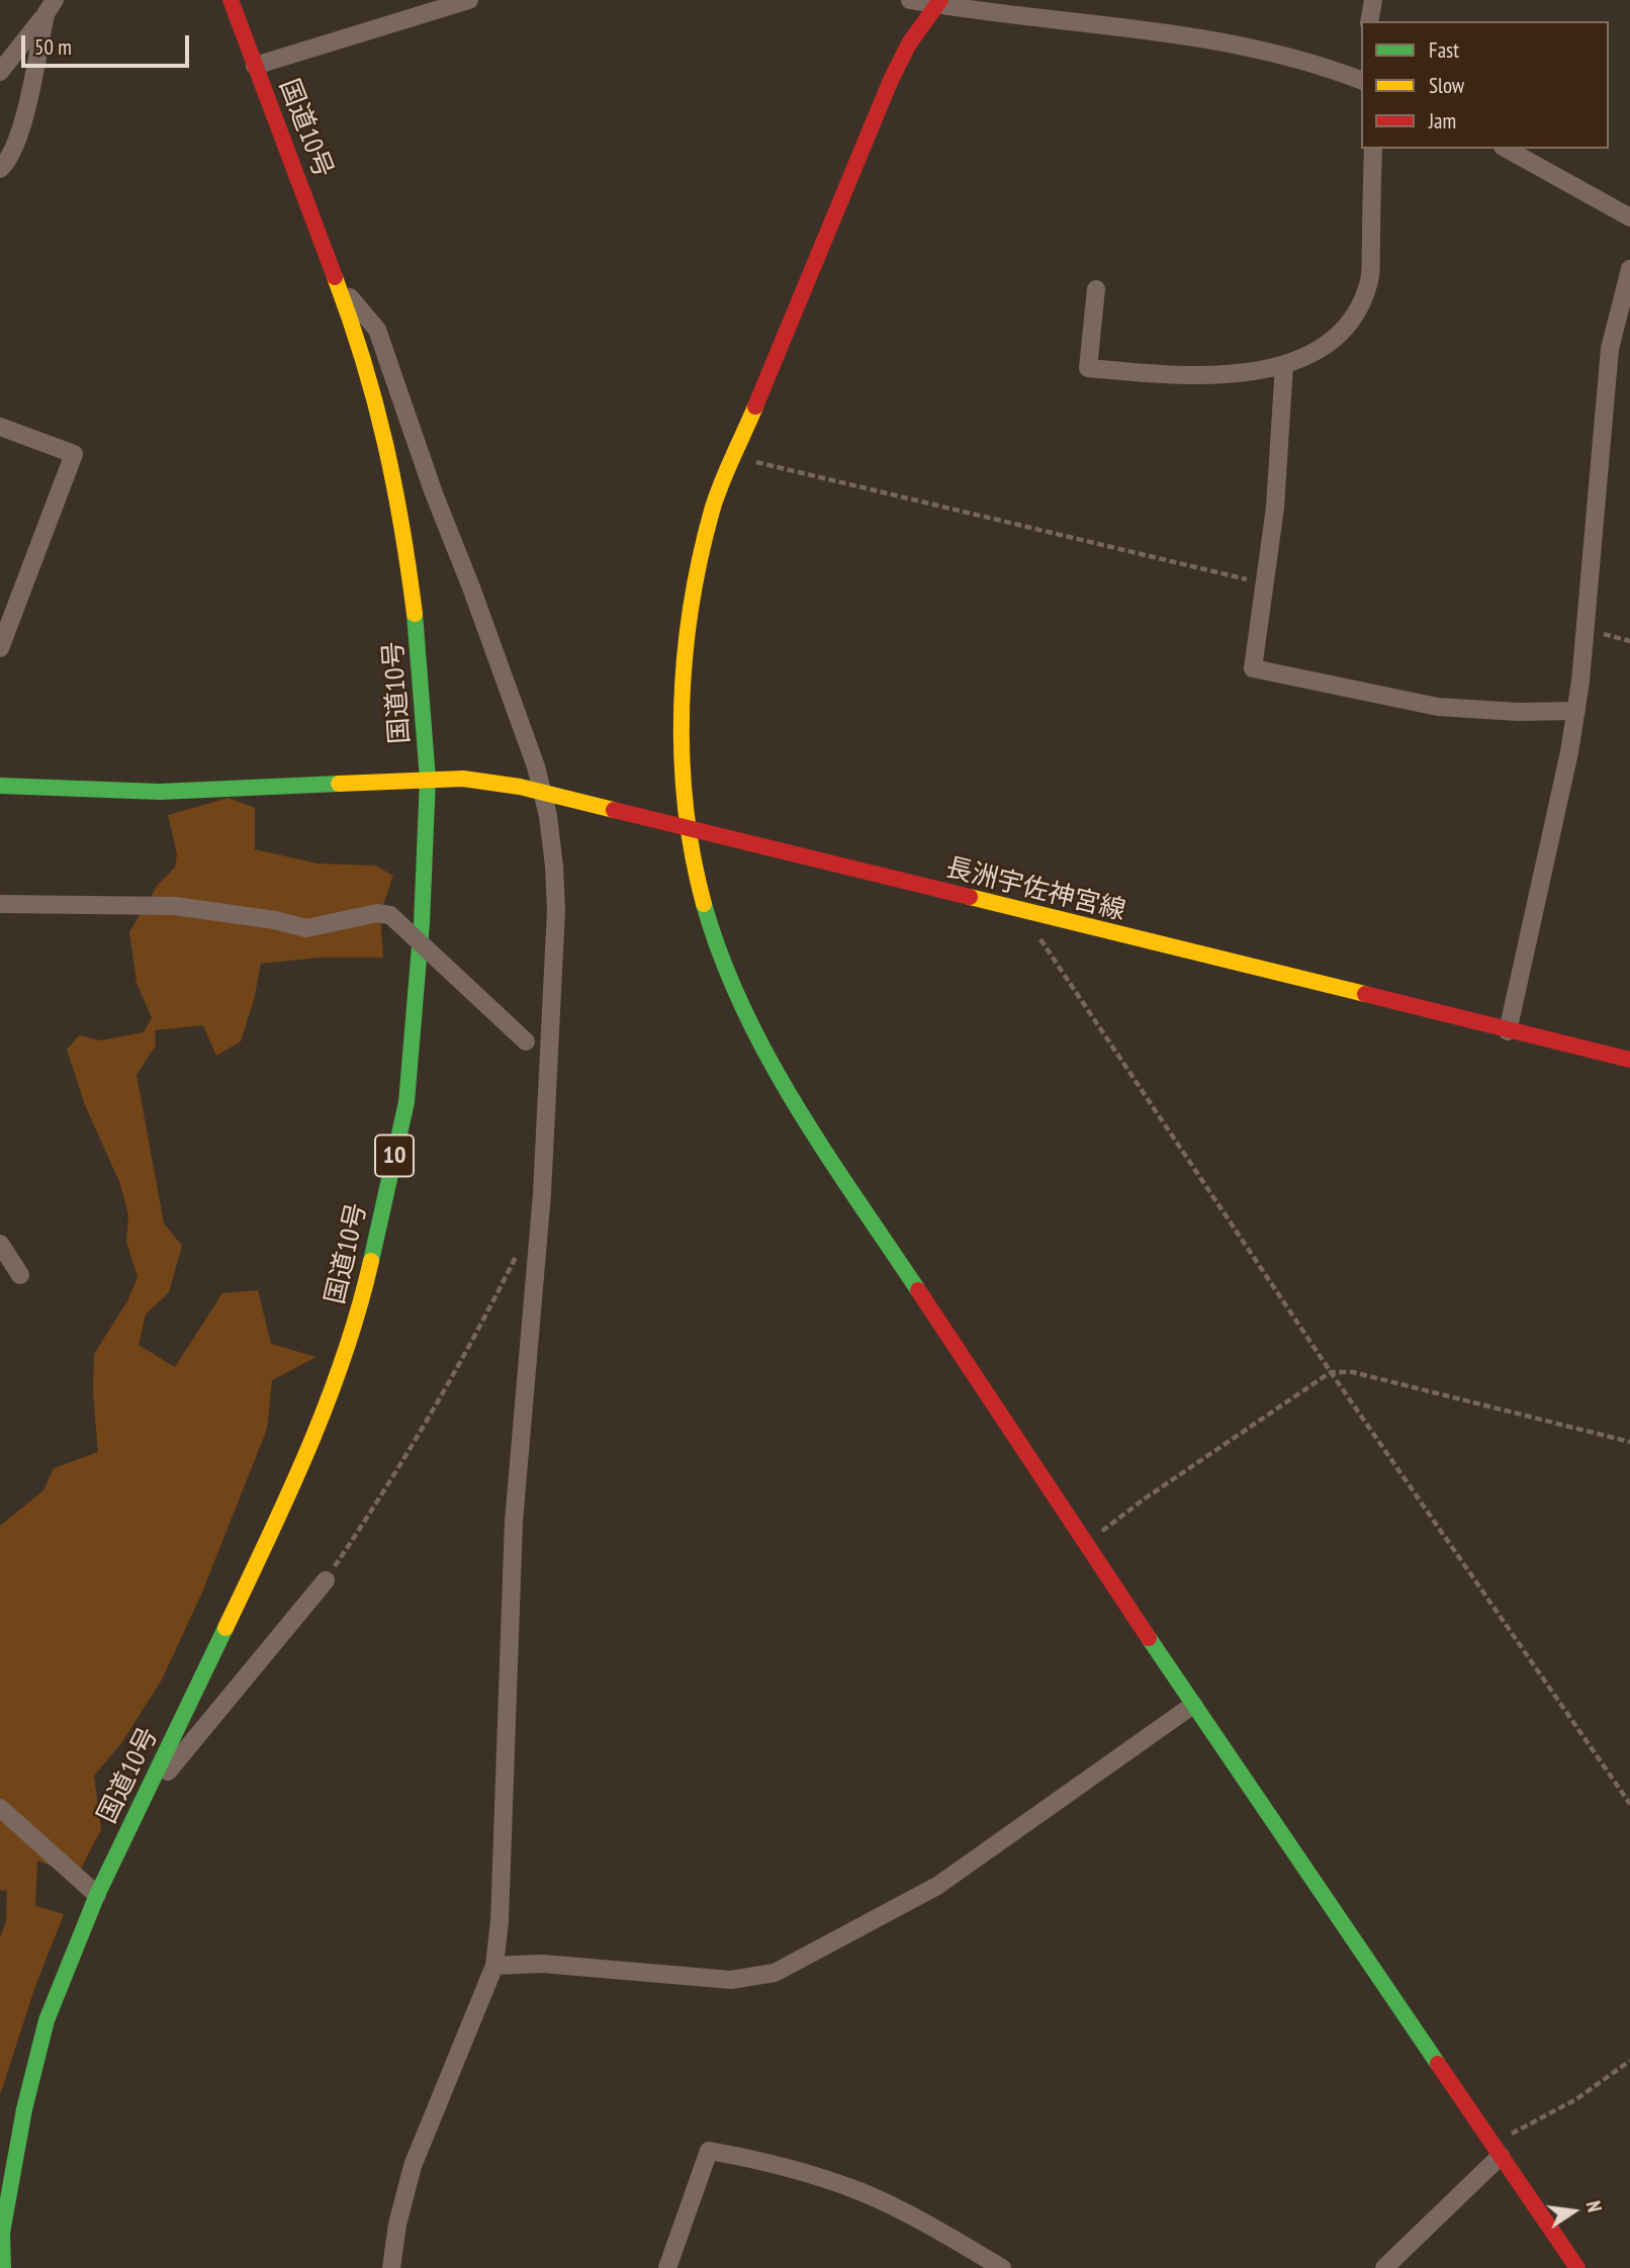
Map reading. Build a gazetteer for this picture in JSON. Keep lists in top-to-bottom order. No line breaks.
{"streets":{"main road":["国道10号","長洲宇佐神宮線","10"]},"crossings":[["国道10号","長洲宇佐神宮線"]],"legend":["Fast","Slow","Jam"],"scale_bar":"50 m","north":"right"}
